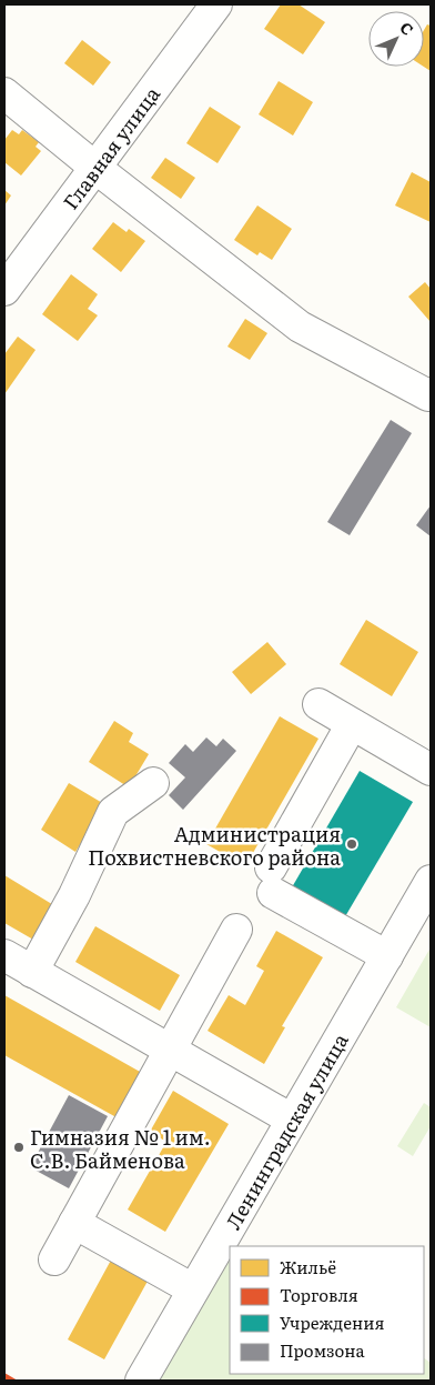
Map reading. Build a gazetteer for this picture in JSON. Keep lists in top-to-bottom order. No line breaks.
{"streets":{"street":["Главная улица","Ленинградская улица"]},"places":["Администрация Похвистневского района","Гимназия № 1 им. С.В. Байменова"],"legend":["Жильё","Торговля","Учреждения","Промзона"],"north":"top right"}
